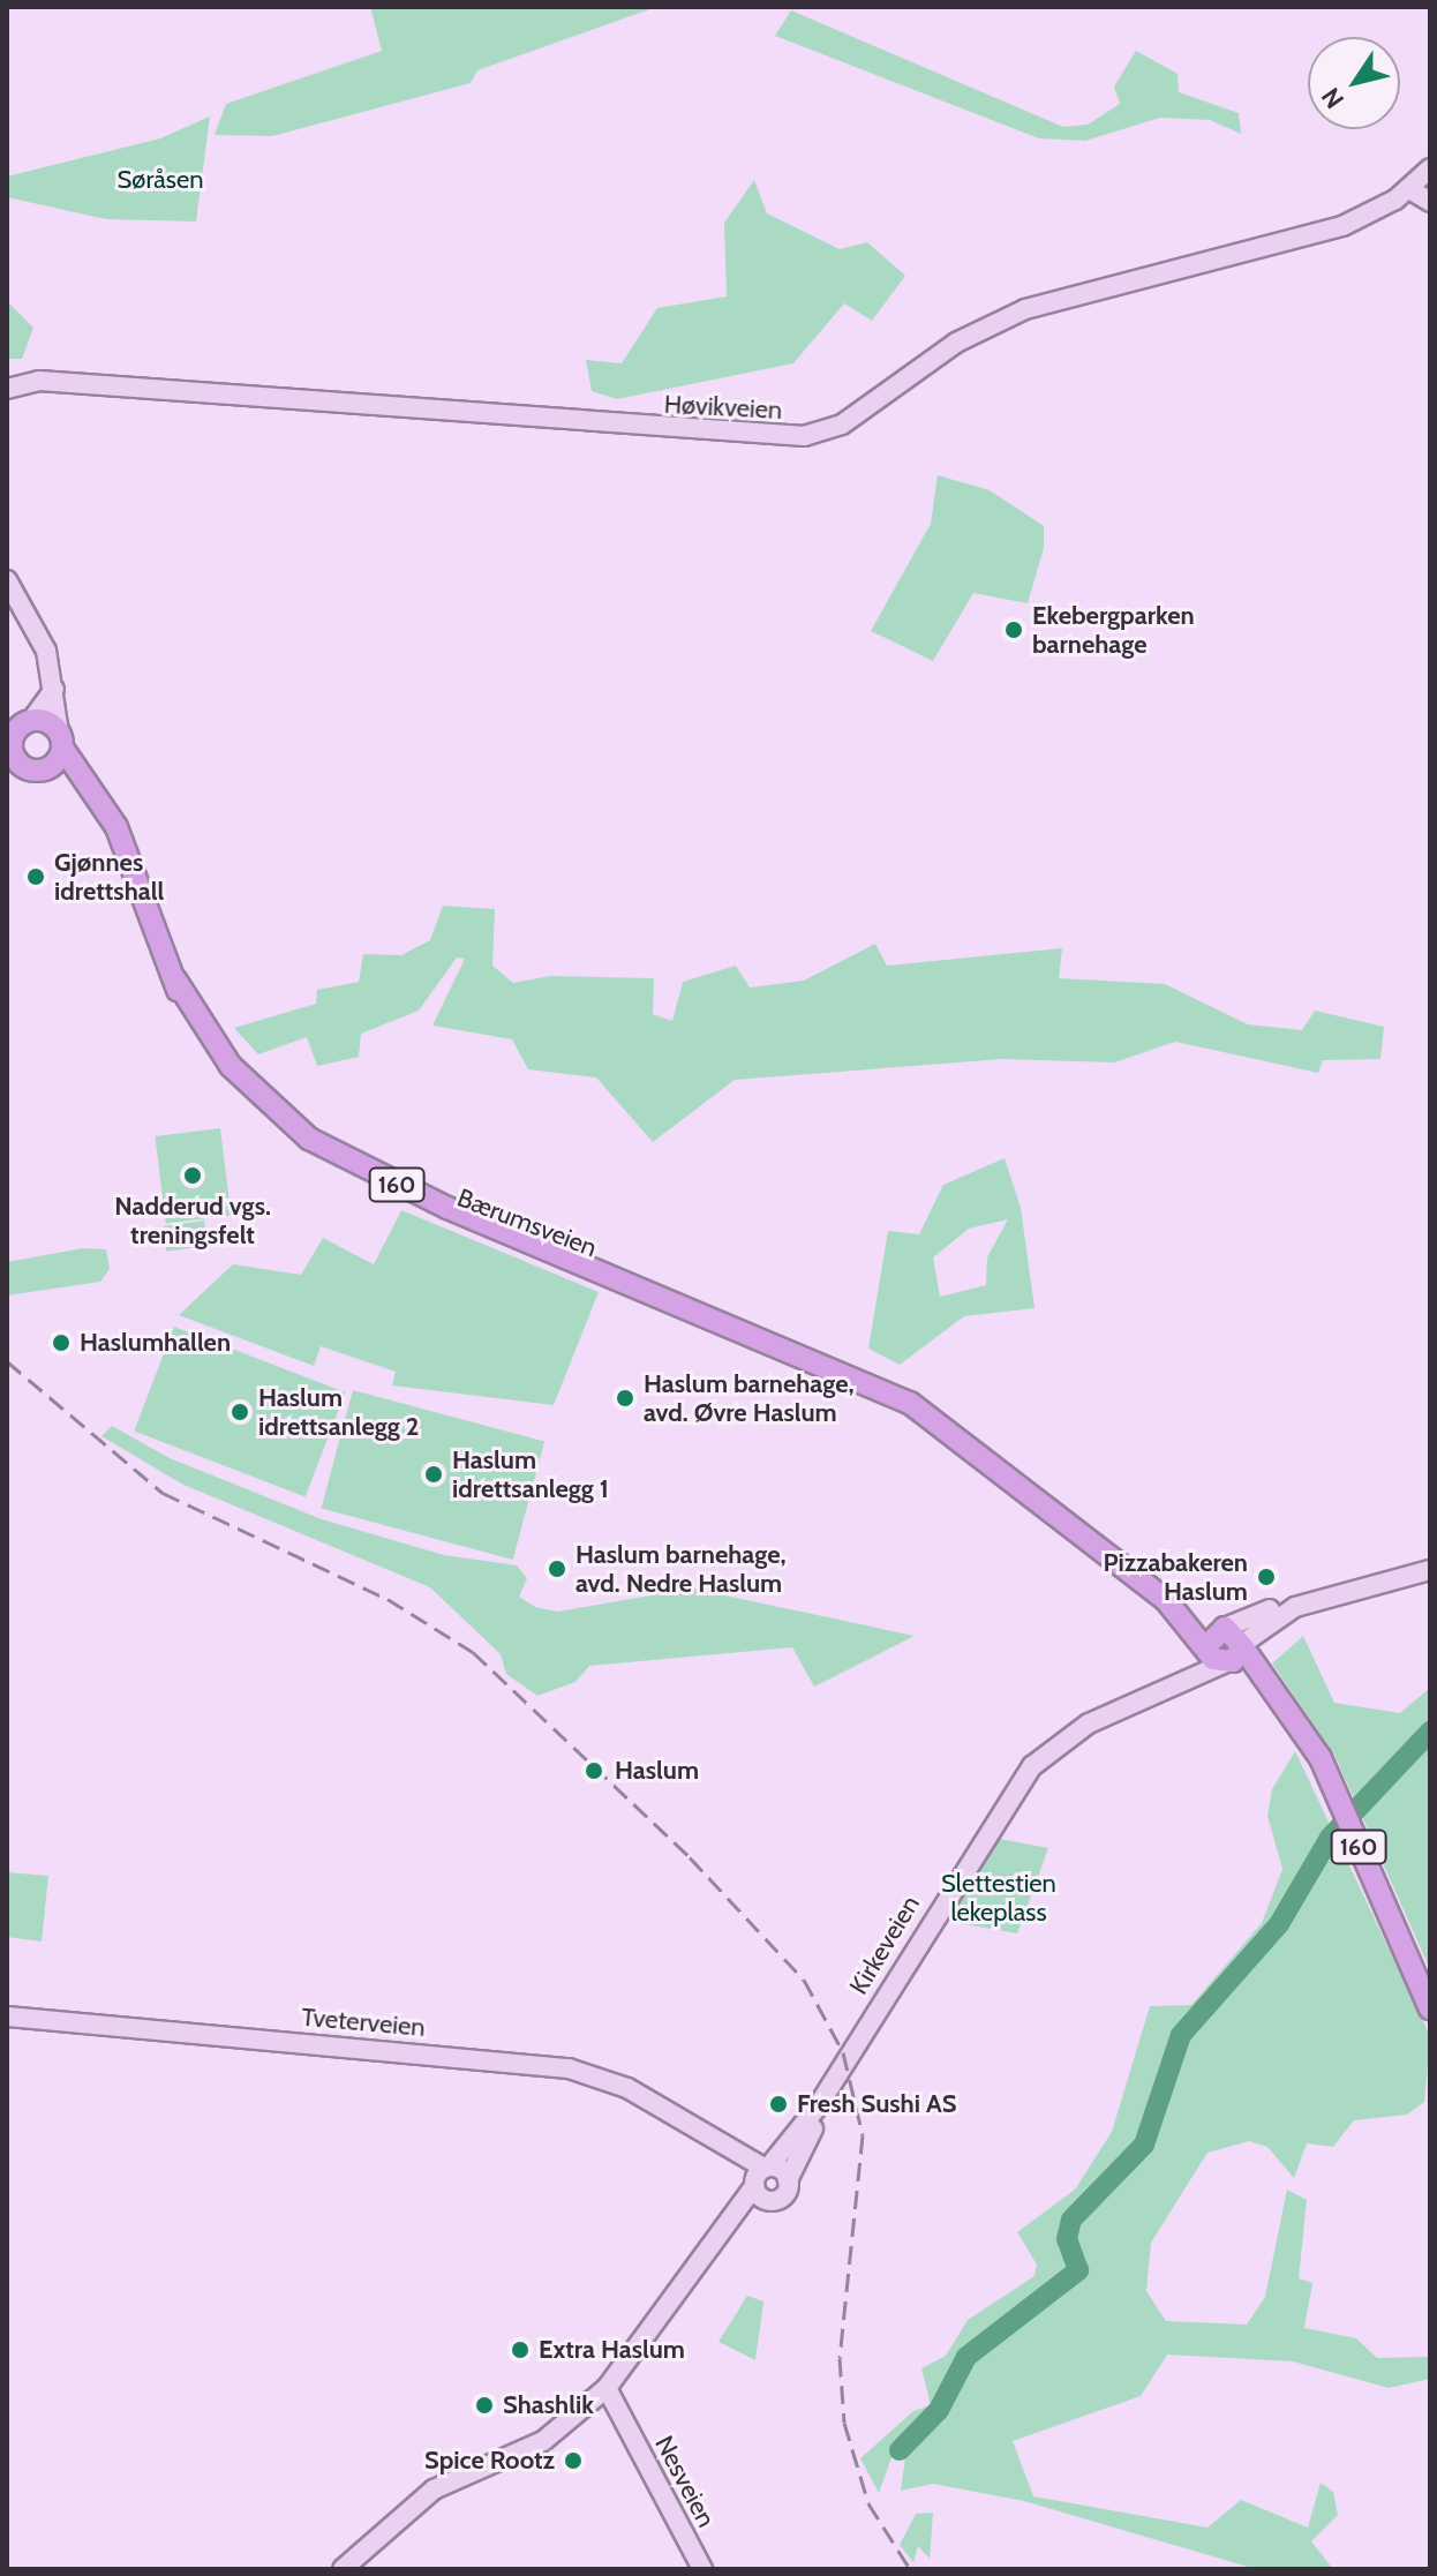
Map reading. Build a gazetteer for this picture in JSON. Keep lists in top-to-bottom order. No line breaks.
{"streets":{"main road":["Høvikveien","160","Bærumsveien","Kirkeveien","Tveterveien","Nesveien"]},"crossings":[["Bærumsveien","Kirkeveien"],["Kirkeveien","Tveterveien"],["Kirkeveien","Nesveien"]],"parks":["Søråsen","Slettestien lekeplass"],"places":["Ekebergparken barnehage","Gjønnes idrettshall","Nadderud vgs. treningsfelt","Haslumhallen","Haslum barnehage, avd. Øvre Haslum","Haslum idrettsanlegg 2","Haslum idrettsanlegg 1","Haslum barnehage, avd. Nedre Haslum","Pizzabakeren Haslum","Haslum","Fresh Sushi AS","Extra Haslum","Shashlik","Spice Rootz"],"north":"bottom left"}
